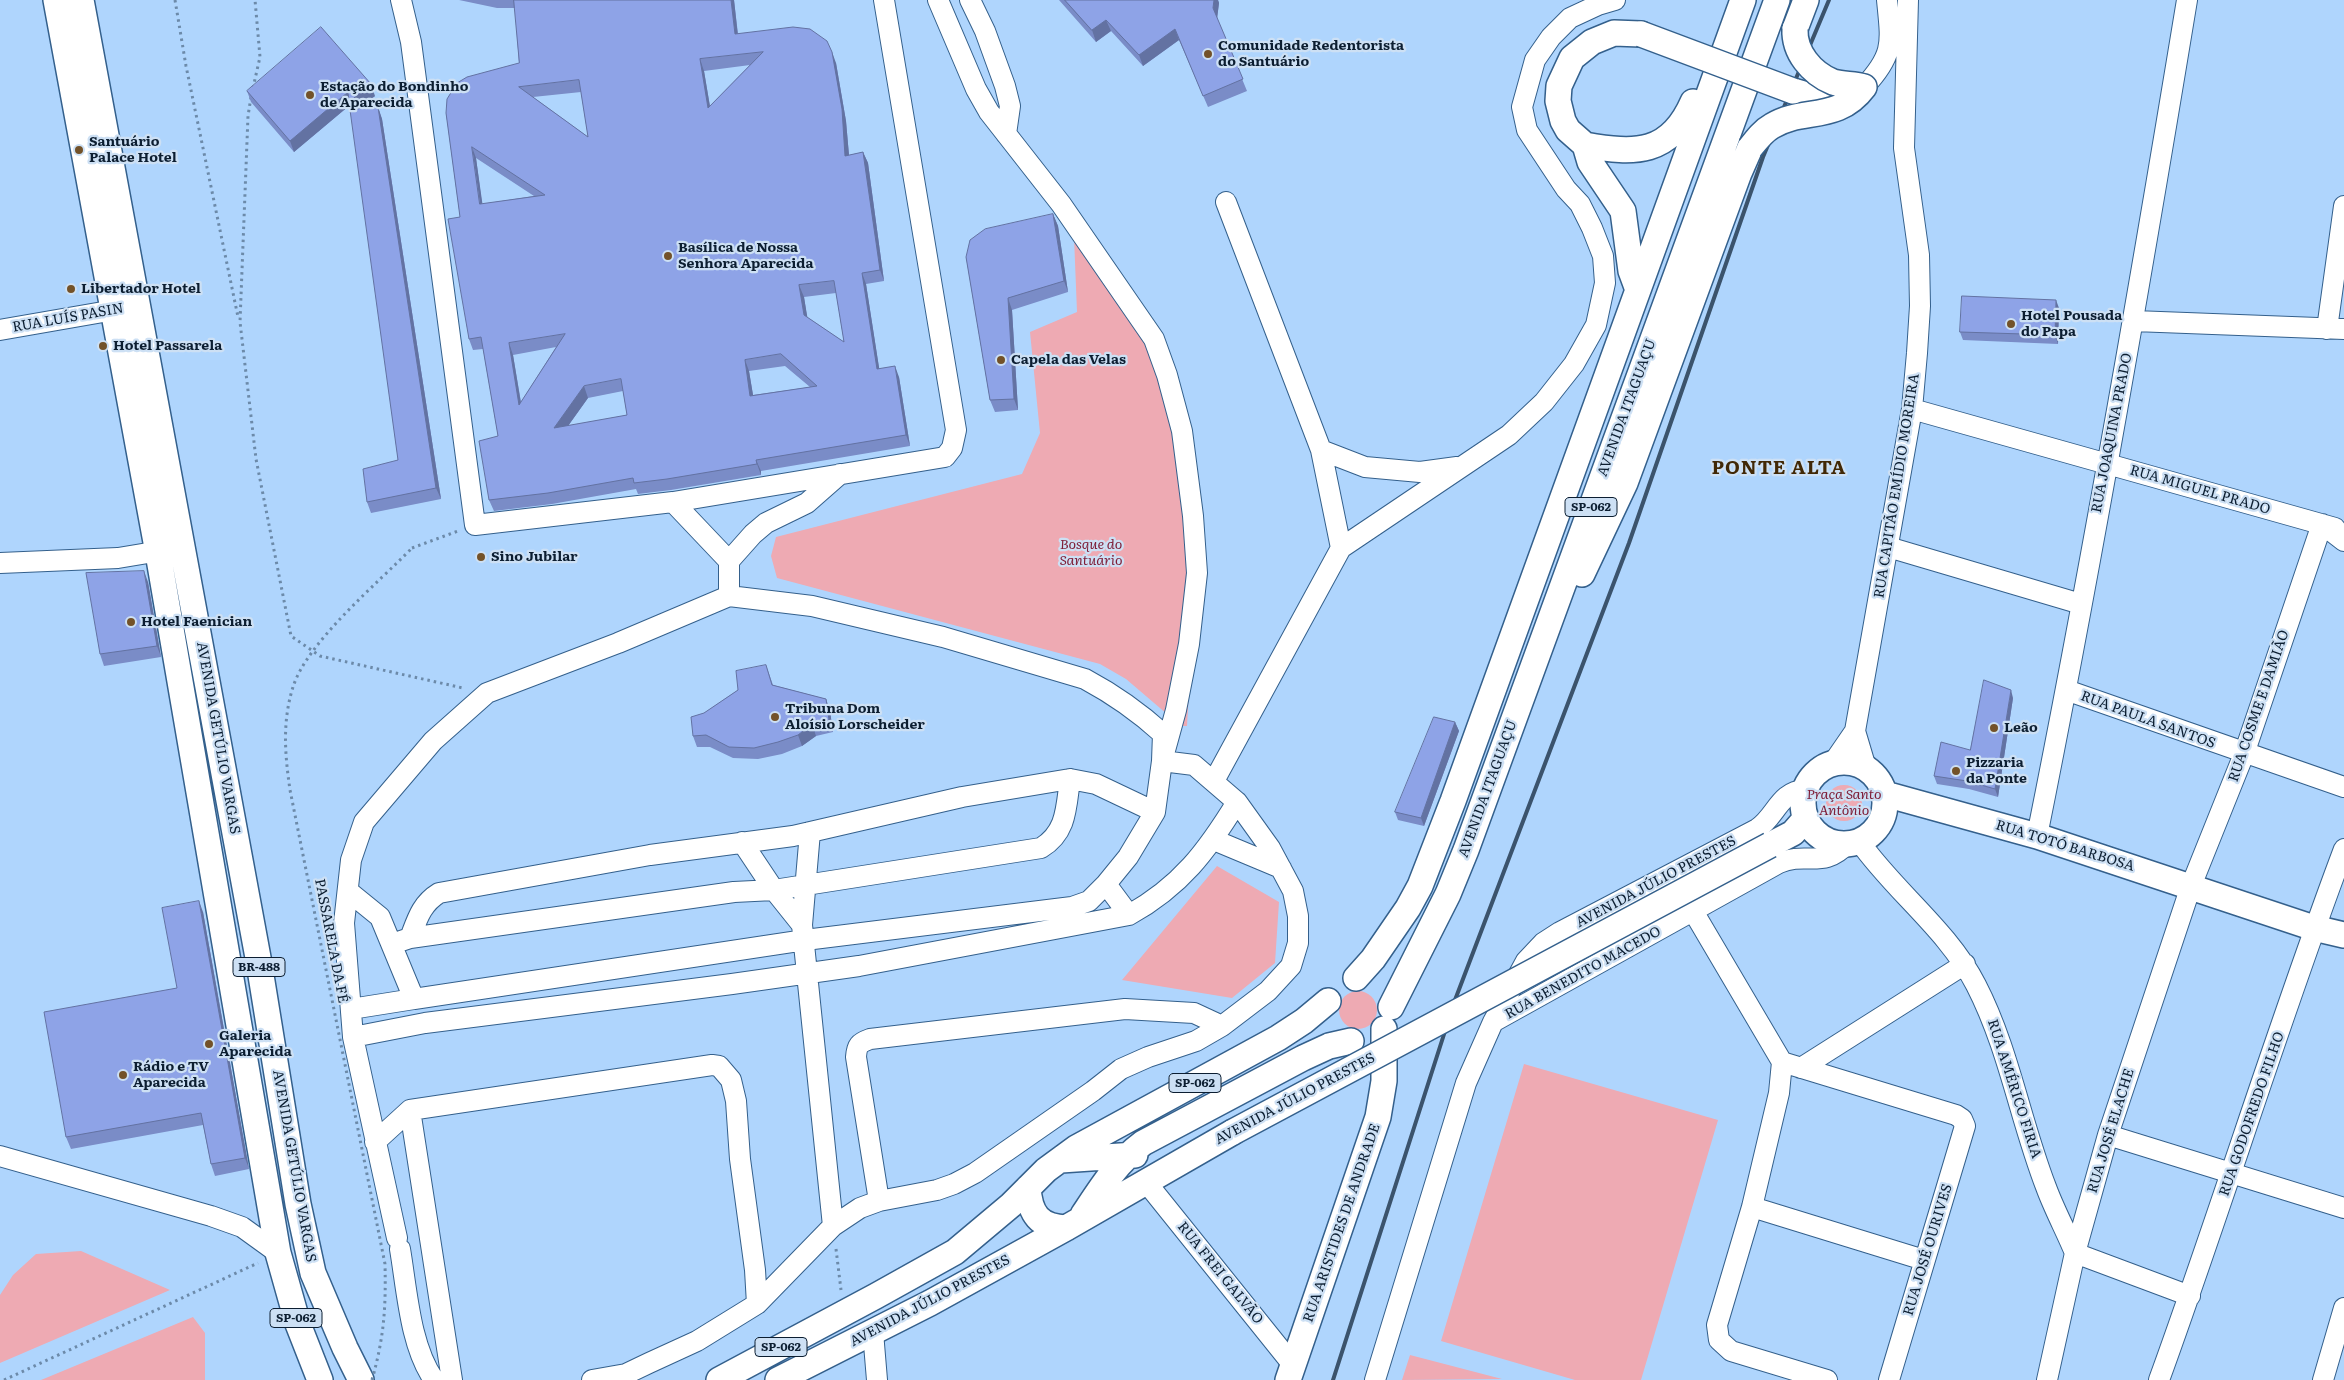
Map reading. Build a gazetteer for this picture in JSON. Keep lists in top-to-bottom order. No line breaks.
{"streets":{"main road":["AVENIDA ITAGUAÇU","SP-062","AVENIDA GETÚLIO VARGAS","RUA TOTÓ BARBOSA","AVENIDA JÚLIO PRESTES","BR-488","RUA ARISTIDES DE ANDRADE"],"street":["RUA LUÍS PASIN","RUA JOAQUINA PRADO","RUA CAPITÃO EMÍDIO MOREIRA","RUA MIGUEL PRADO","RUA COSME E DAMIÃO","RUA PAULA SANTOS","RUA BENEDITO MACEDO","RUA AMÉRICO FIRIA","RUA GODOFREDO FILHO","RUA JOSÉ ELACHE","RUA JOSÉ OURIVES","RUA FREI GALVÃO"],"path":["PASSARELA DA FÉ"]},"crossings":[["RUA LUÍS PASIN","AVENIDA GETÚLIO VARGAS"],["AVENIDA ITAGUAÇU","SP-062"],["AVENIDA ITAGUAÇU","AVENIDA JÚLIO PRESTES"],["AVENIDA ITAGUAÇU","RUA ARISTIDES DE ANDRADE"],["RUA JOAQUINA PRADO","RUA MIGUEL PRADO"],["RUA JOAQUINA PRADO","RUA PAULA SANTOS"],["RUA JOAQUINA PRADO","RUA TOTÓ BARBOSA"],["RUA CAPITÃO EMÍDIO MOREIRA","RUA MIGUEL PRADO"],["RUA CAPITÃO EMÍDIO MOREIRA","RUA TOTÓ BARBOSA"],["RUA CAPITÃO EMÍDIO MOREIRA","AVENIDA JÚLIO PRESTES"],["RUA CAPITÃO EMÍDIO MOREIRA","RUA BENEDITO MACEDO"],["RUA CAPITÃO EMÍDIO MOREIRA","RUA AMÉRICO FIRIA"],["RUA MIGUEL PRADO","RUA COSME E DAMIÃO"],["SP-062","AVENIDA JÚLIO PRESTES"],["SP-062","RUA ARISTIDES DE ANDRADE"],["RUA COSME E DAMIÃO","RUA PAULA SANTOS"],["RUA COSME E DAMIÃO","RUA TOTÓ BARBOSA"],["RUA COSME E DAMIÃO","RUA JOSÉ ELACHE"],["RUA TOTÓ BARBOSA","AVENIDA JÚLIO PRESTES"],["RUA TOTÓ BARBOSA","RUA BENEDITO MACEDO"],["RUA TOTÓ BARBOSA","RUA AMÉRICO FIRIA"],["RUA TOTÓ BARBOSA","RUA GODOFREDO FILHO"],["RUA TOTÓ BARBOSA","RUA JOSÉ ELACHE"],["AVENIDA JÚLIO PRESTES","RUA BENEDITO MACEDO"],["AVENIDA JÚLIO PRESTES","RUA AMÉRICO FIRIA"],["AVENIDA JÚLIO PRESTES","RUA ARISTIDES DE ANDRADE"],["AVENIDA JÚLIO PRESTES","RUA FREI GALVÃO"],["RUA BENEDITO MACEDO","RUA AMÉRICO FIRIA"],["RUA AMÉRICO FIRIA","RUA JOSÉ ELACHE"],["RUA ARISTIDES DE ANDRADE","RUA FREI GALVÃO"]],"districts":["PONTE ALTA"],"parks":["Bosque do Santuário","Praça Santo Antônio"],"places":["Comunidade Redentorista do Santuário","Estação do Bondinho de Aparecida","Santuário Palace Hotel","Basílica de Nossa Senhora Aparecida","Libertador Hotel","Hotel Pousada do Papa","Hotel Passarela","Capela das Velas","Sino Jubilar","Hotel Faenician","Tribuna Dom Aloísio Lorscheider","Leão","Pizzaria da Ponte","Galeria Aparecida","Rádio e TV Aparecida"]}
